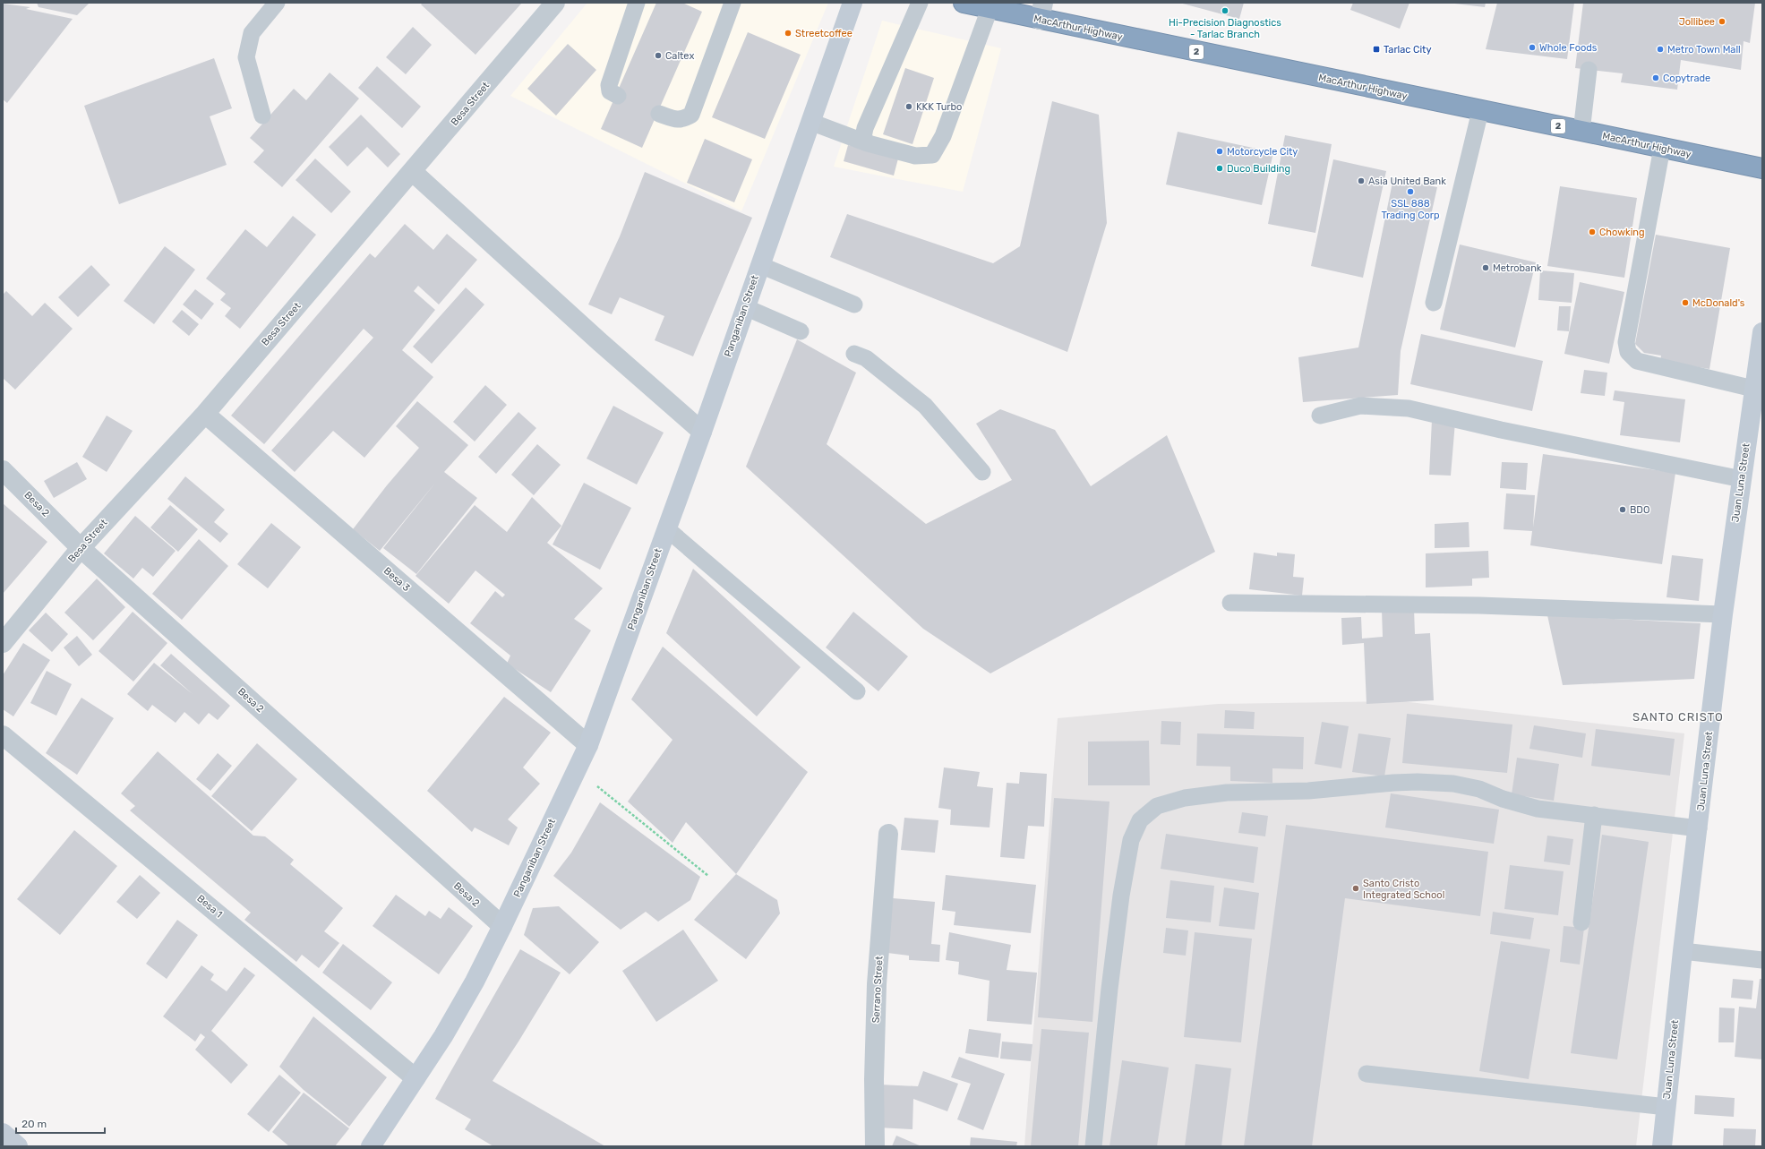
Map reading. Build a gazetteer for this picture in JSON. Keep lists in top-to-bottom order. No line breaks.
{"streets":{"highway":["MacArthur Highway","2"],"street":["Besa Street","Panganiban Street","Juan Luna Street","Besa 2","Besa 3","Besa 1","Serrano Street"]},"crossings":[["Besa Street","Besa 2"],["Besa Street","Besa 3"],["Panganiban Street","Besa 2"],["Panganiban Street","Besa 3"],["Panganiban Street","Besa 1"]],"districts":["SANTO CRISTO"],"places":{"other":["Hi-Precision Diagnostics - Tarlac Branch","Jollibee","Streetcoffee","Whole Foods","Metro Town Mall","Caltex","Copytrade","KKK Turbo","Motorcycle City","Duco Building","Asia United Bank","SSL 888 Trading Corp","Chowking","Metrobank","McDonald's","BDO","Santo Cristo Integrated School"],"transit":["Tarlac City"]},"scale_bar":"20 m"}
